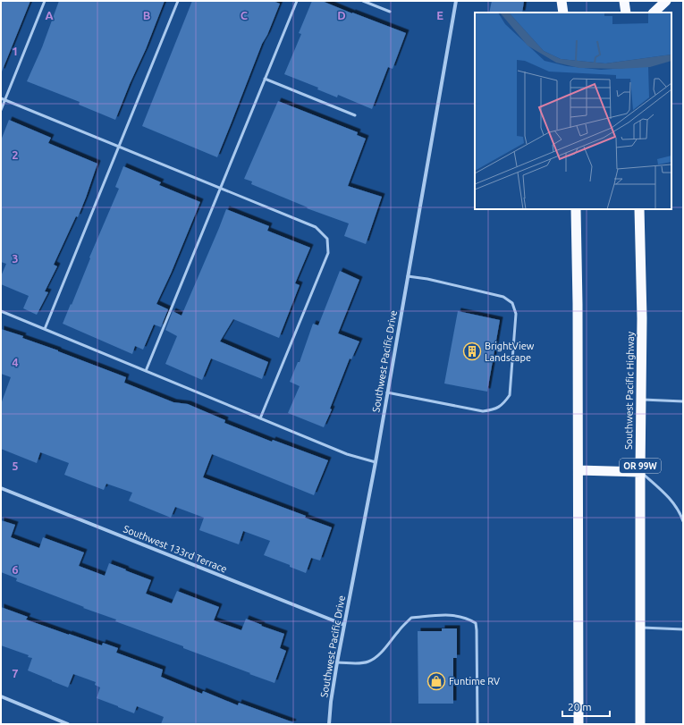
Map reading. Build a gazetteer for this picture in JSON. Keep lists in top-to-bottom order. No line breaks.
{"streets":{"highway":["Southwest Pacific Highway","OR 99W"],"street":["Southwest Pacific Drive","Southwest 133rd Terrace"]},"crossings":[["Southwest Pacific Drive","Southwest 133rd Terrace"]],"places":{"building":["BrightView Landscape"],"shop":["Funtime RV"]},"scale_bar":"20 m","grid":{"columns":["A","B","C","D","E"],"rows":["1","2","3","4","5","6","7"]}}
